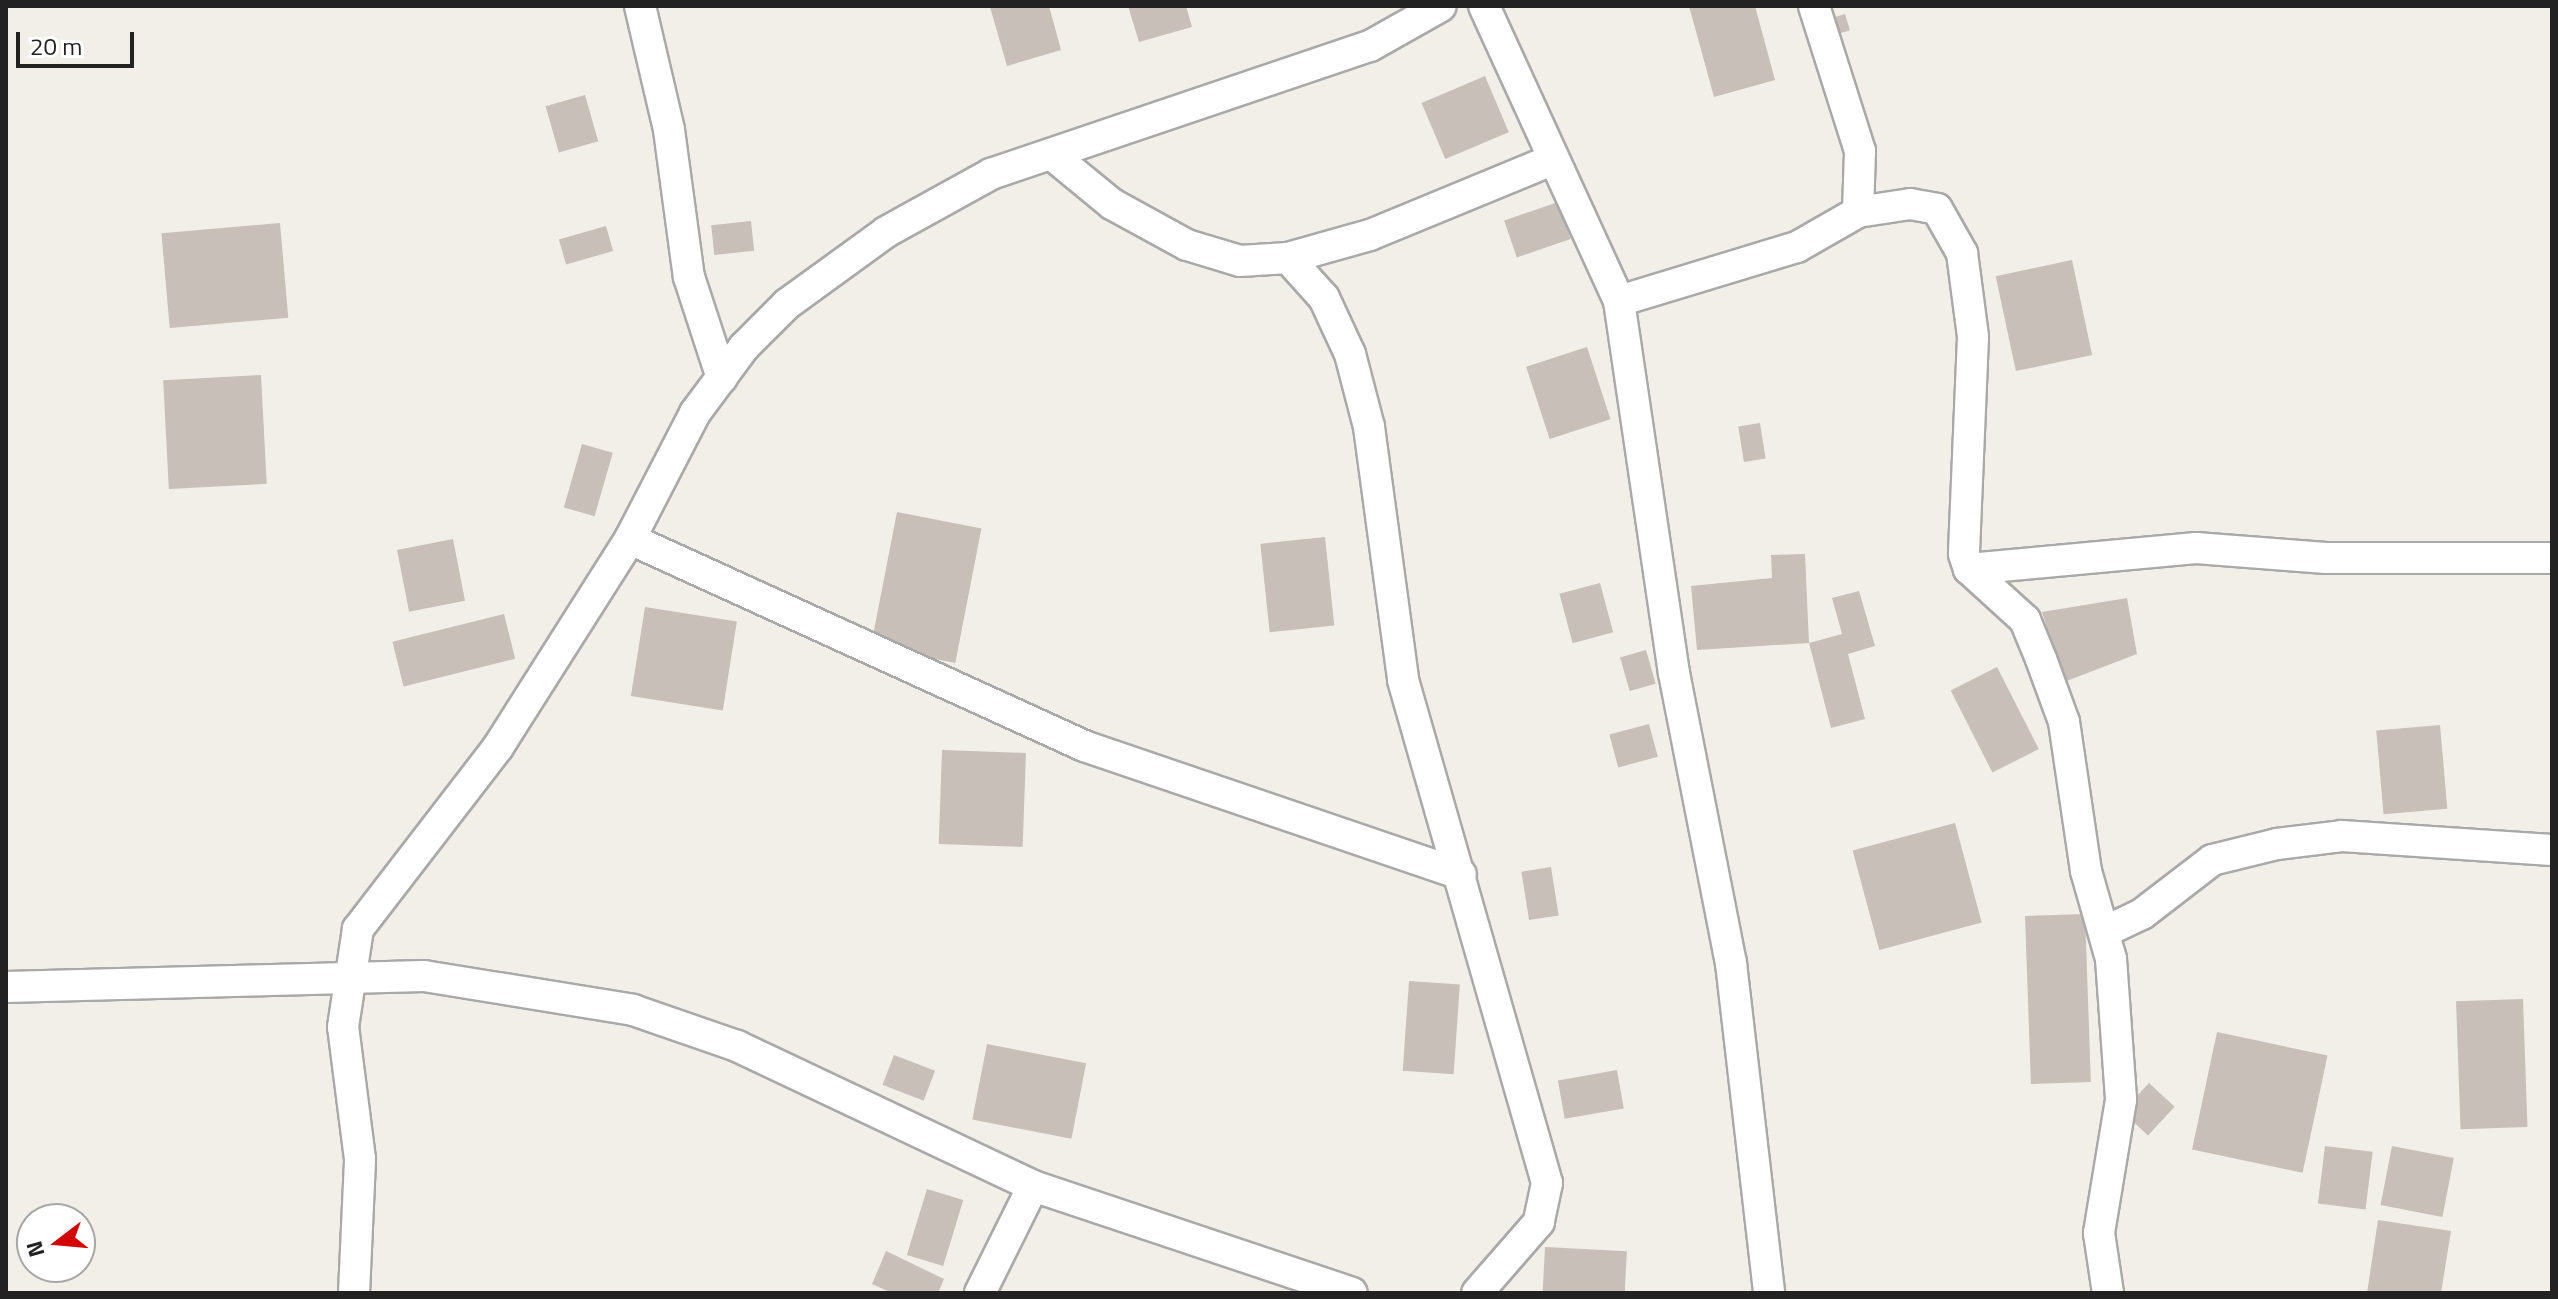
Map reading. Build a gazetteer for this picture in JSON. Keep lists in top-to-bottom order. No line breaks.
{"scale_bar":"20 m","north":"left"}
